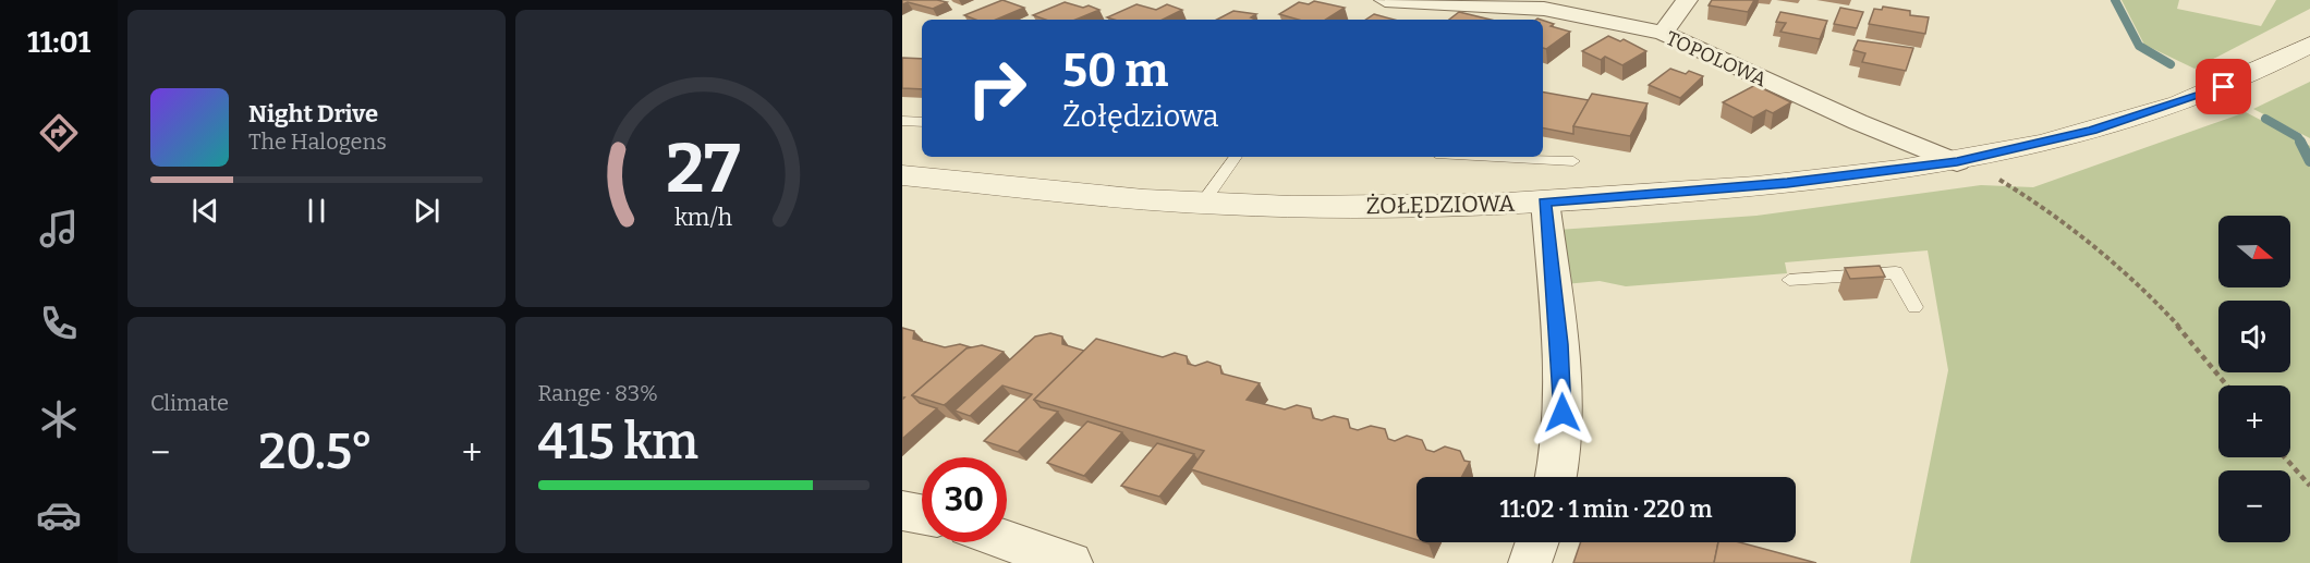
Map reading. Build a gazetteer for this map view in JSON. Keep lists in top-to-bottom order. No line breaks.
{"streets":{"street":["TOPOLOWA","ŻOŁĘDZIOWA"]},"crossings":[["TOPOLOWA","ŻOŁĘDZIOWA"]],"north":"right","page":{"tabs":"11:01","turn":["50 m","Żołędziowa"],"song":["Night Drive","The Halogens"],"map_buttons":["+","−"],"tile":["Climate",["Range · 83%","415 km"]],"heat":["−","20.5°","+"],"limit":"30","trip":"11:02 · 1 min · 220 m","gauge":["27","km/h"]}}
